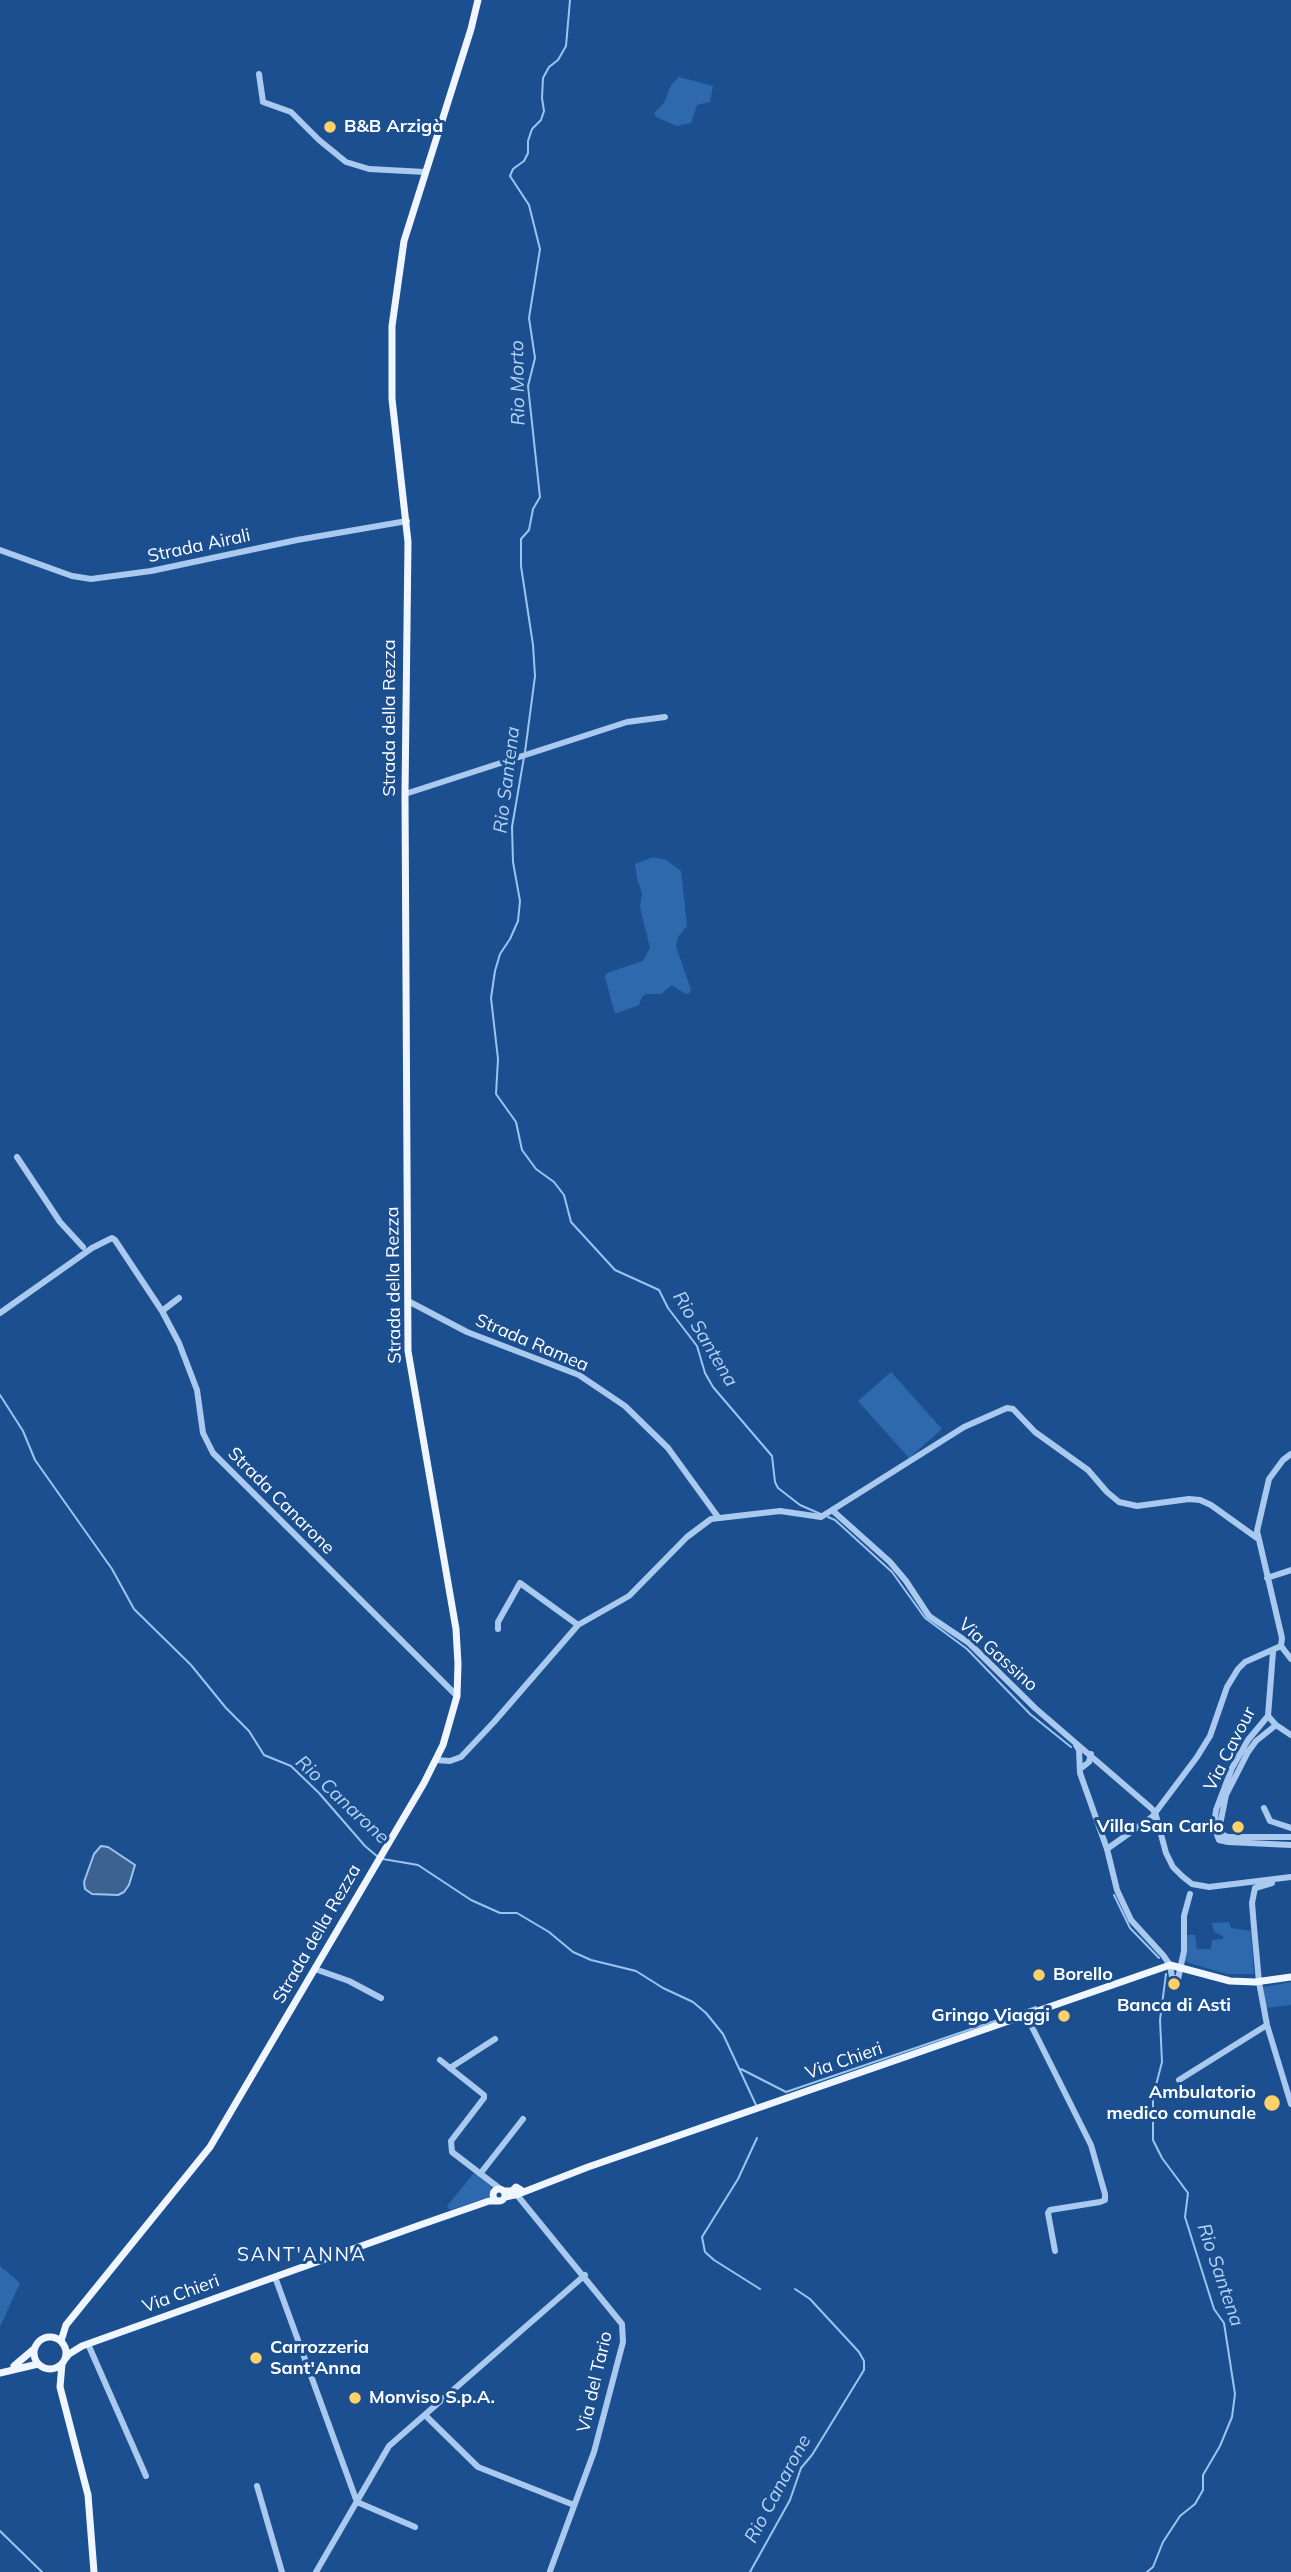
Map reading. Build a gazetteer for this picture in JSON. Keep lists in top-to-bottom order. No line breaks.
{"streets":{"main road":["Strada della Rezza","Via Chieri"],"street":["Strada Airali","Strada Ramea","Strada Canarone","Via Gassino","Via Cavour","Via del Tario"]},"crossings":[["Strada Airali","Strada della Rezza"],["Strada della Rezza","Strada Ramea"],["Strada della Rezza","Strada Canarone"],["Strada della Rezza","Via Chieri"],["Via Chieri","Via del Tario"]],"districts":["SANT'ANNA"],"water":["Rio Morto","Rio Santena","Rio Canarone"],"places":["B&B Arzigà","Villa San Carlo","Borello","Banca di Asti","Gringo Viaggi","Ambulatorio medico comunale","Carrozzeria Sant'Anna","Monviso S.p.A."]}
